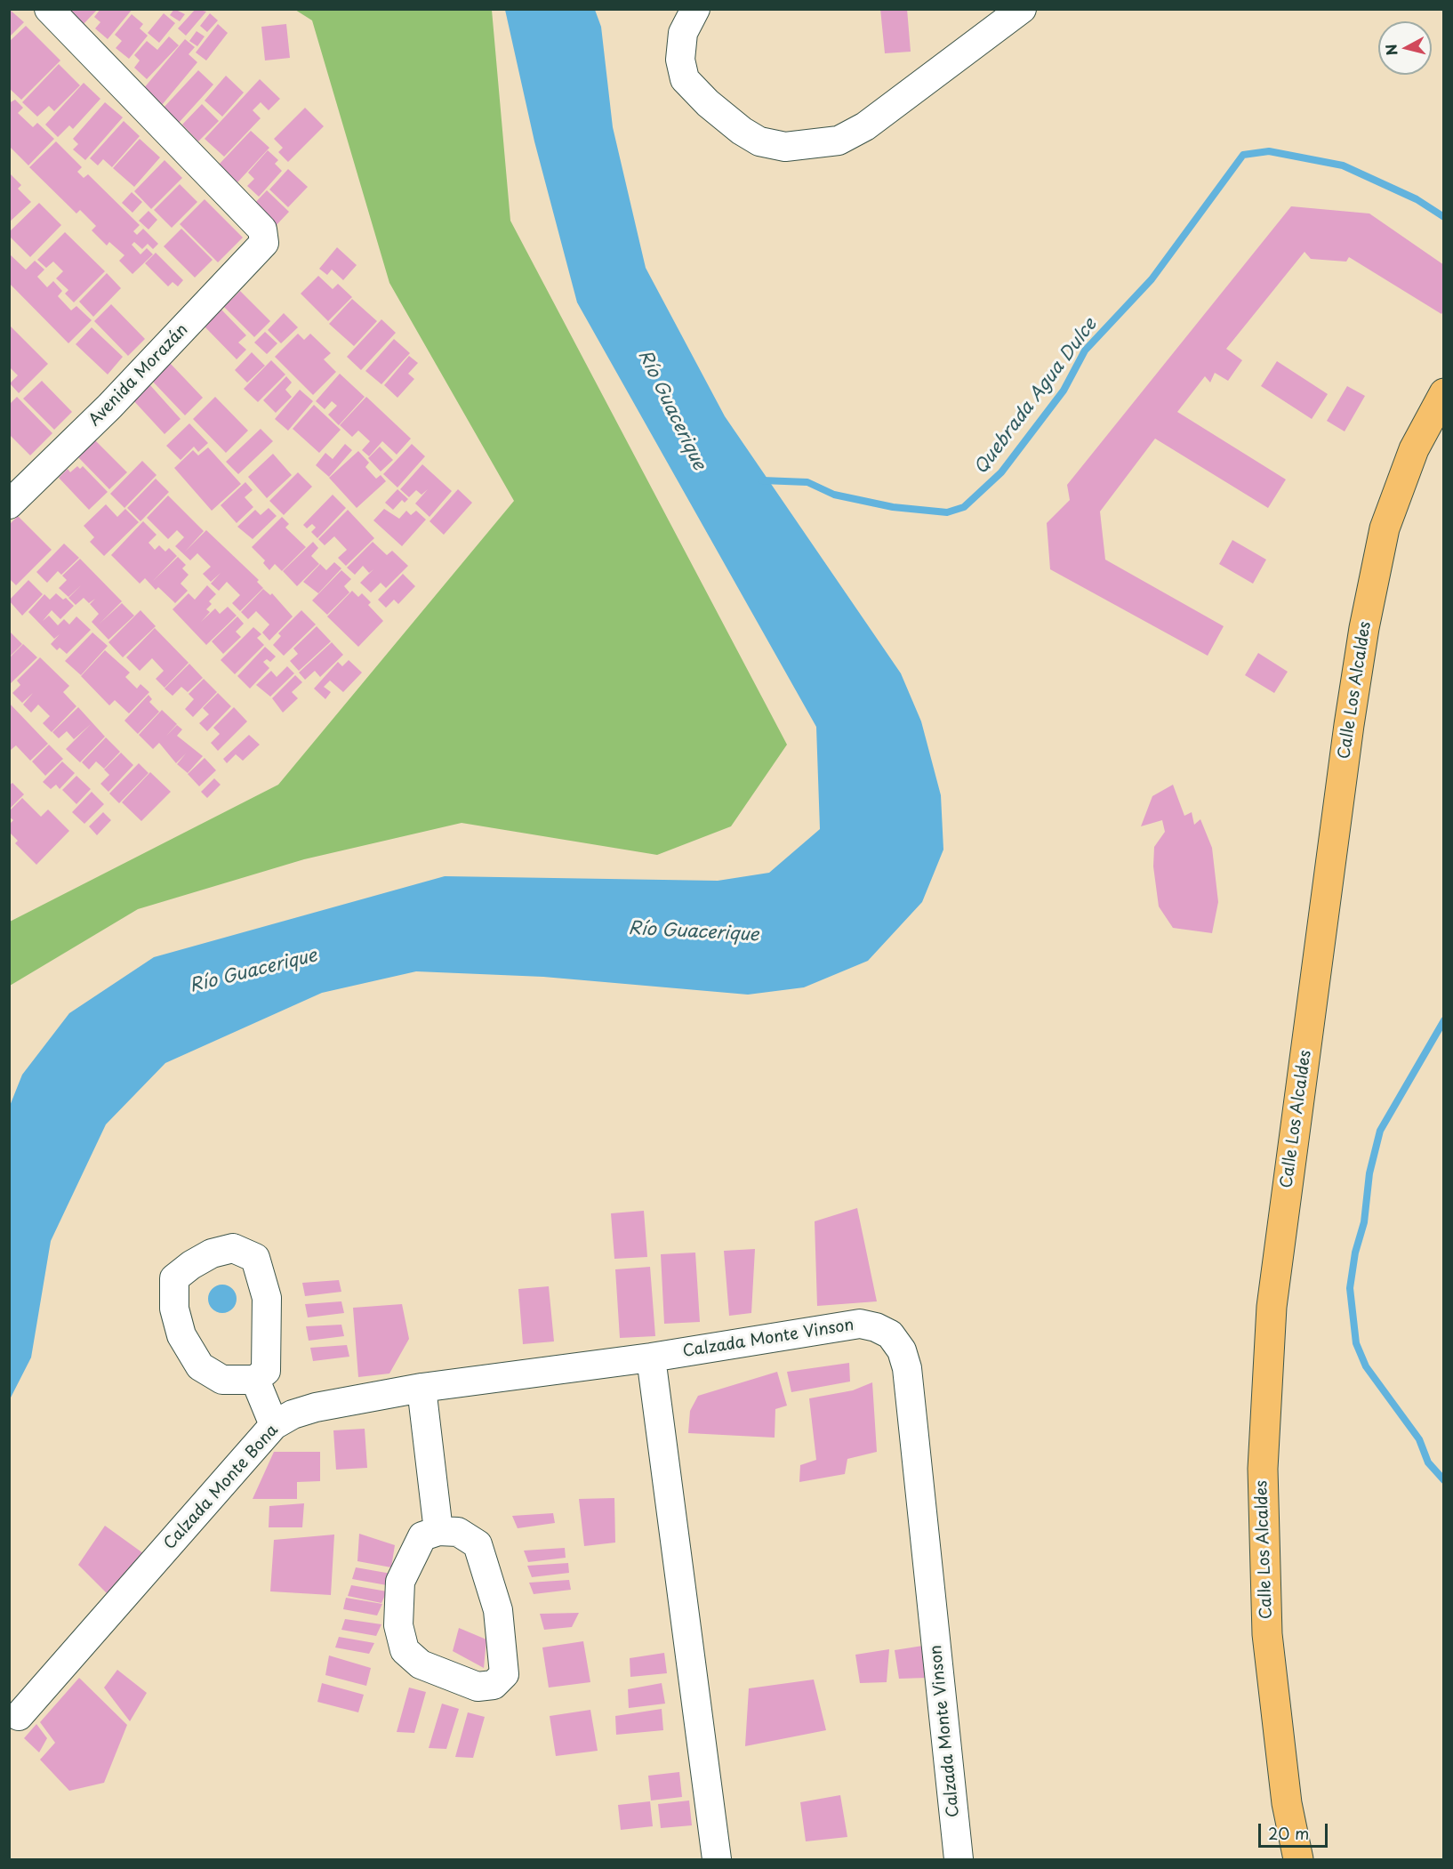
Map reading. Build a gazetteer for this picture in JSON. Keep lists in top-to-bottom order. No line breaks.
{"streets":{"main road":["Calle Los Alcaldes"],"street":["Avenida Morazán","Calzada Monte Vinson","Calzada Monte Bona"]},"crossings":[["Calzada Monte Vinson","Calzada Monte Bona"]],"water":["Quebrada Agua Dulce","Río Guacerique"],"scale_bar":"20 m","north":"left"}
